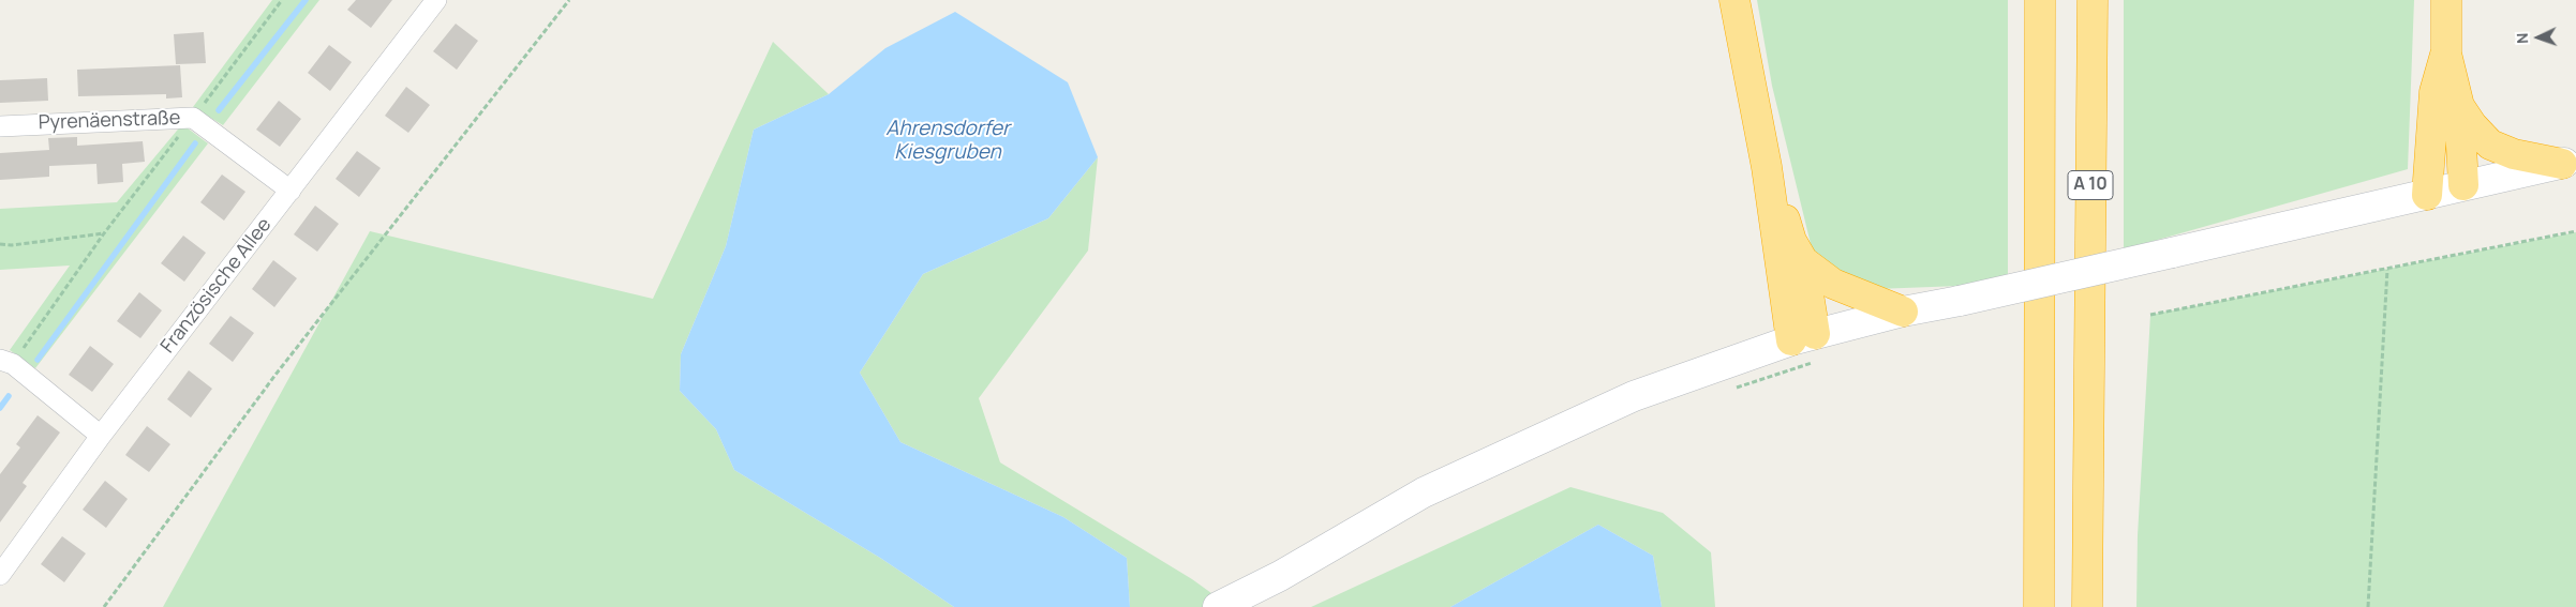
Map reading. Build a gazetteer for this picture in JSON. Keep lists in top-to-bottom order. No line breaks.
{"streets":{"highway":["A 10"],"street":["Pyrenäenstraße","Französische Allee"]},"crossings":[["Pyrenäenstraße","Französische Allee"]],"water":["Ahrensdorfer Kiesgruben"],"north":"left"}
